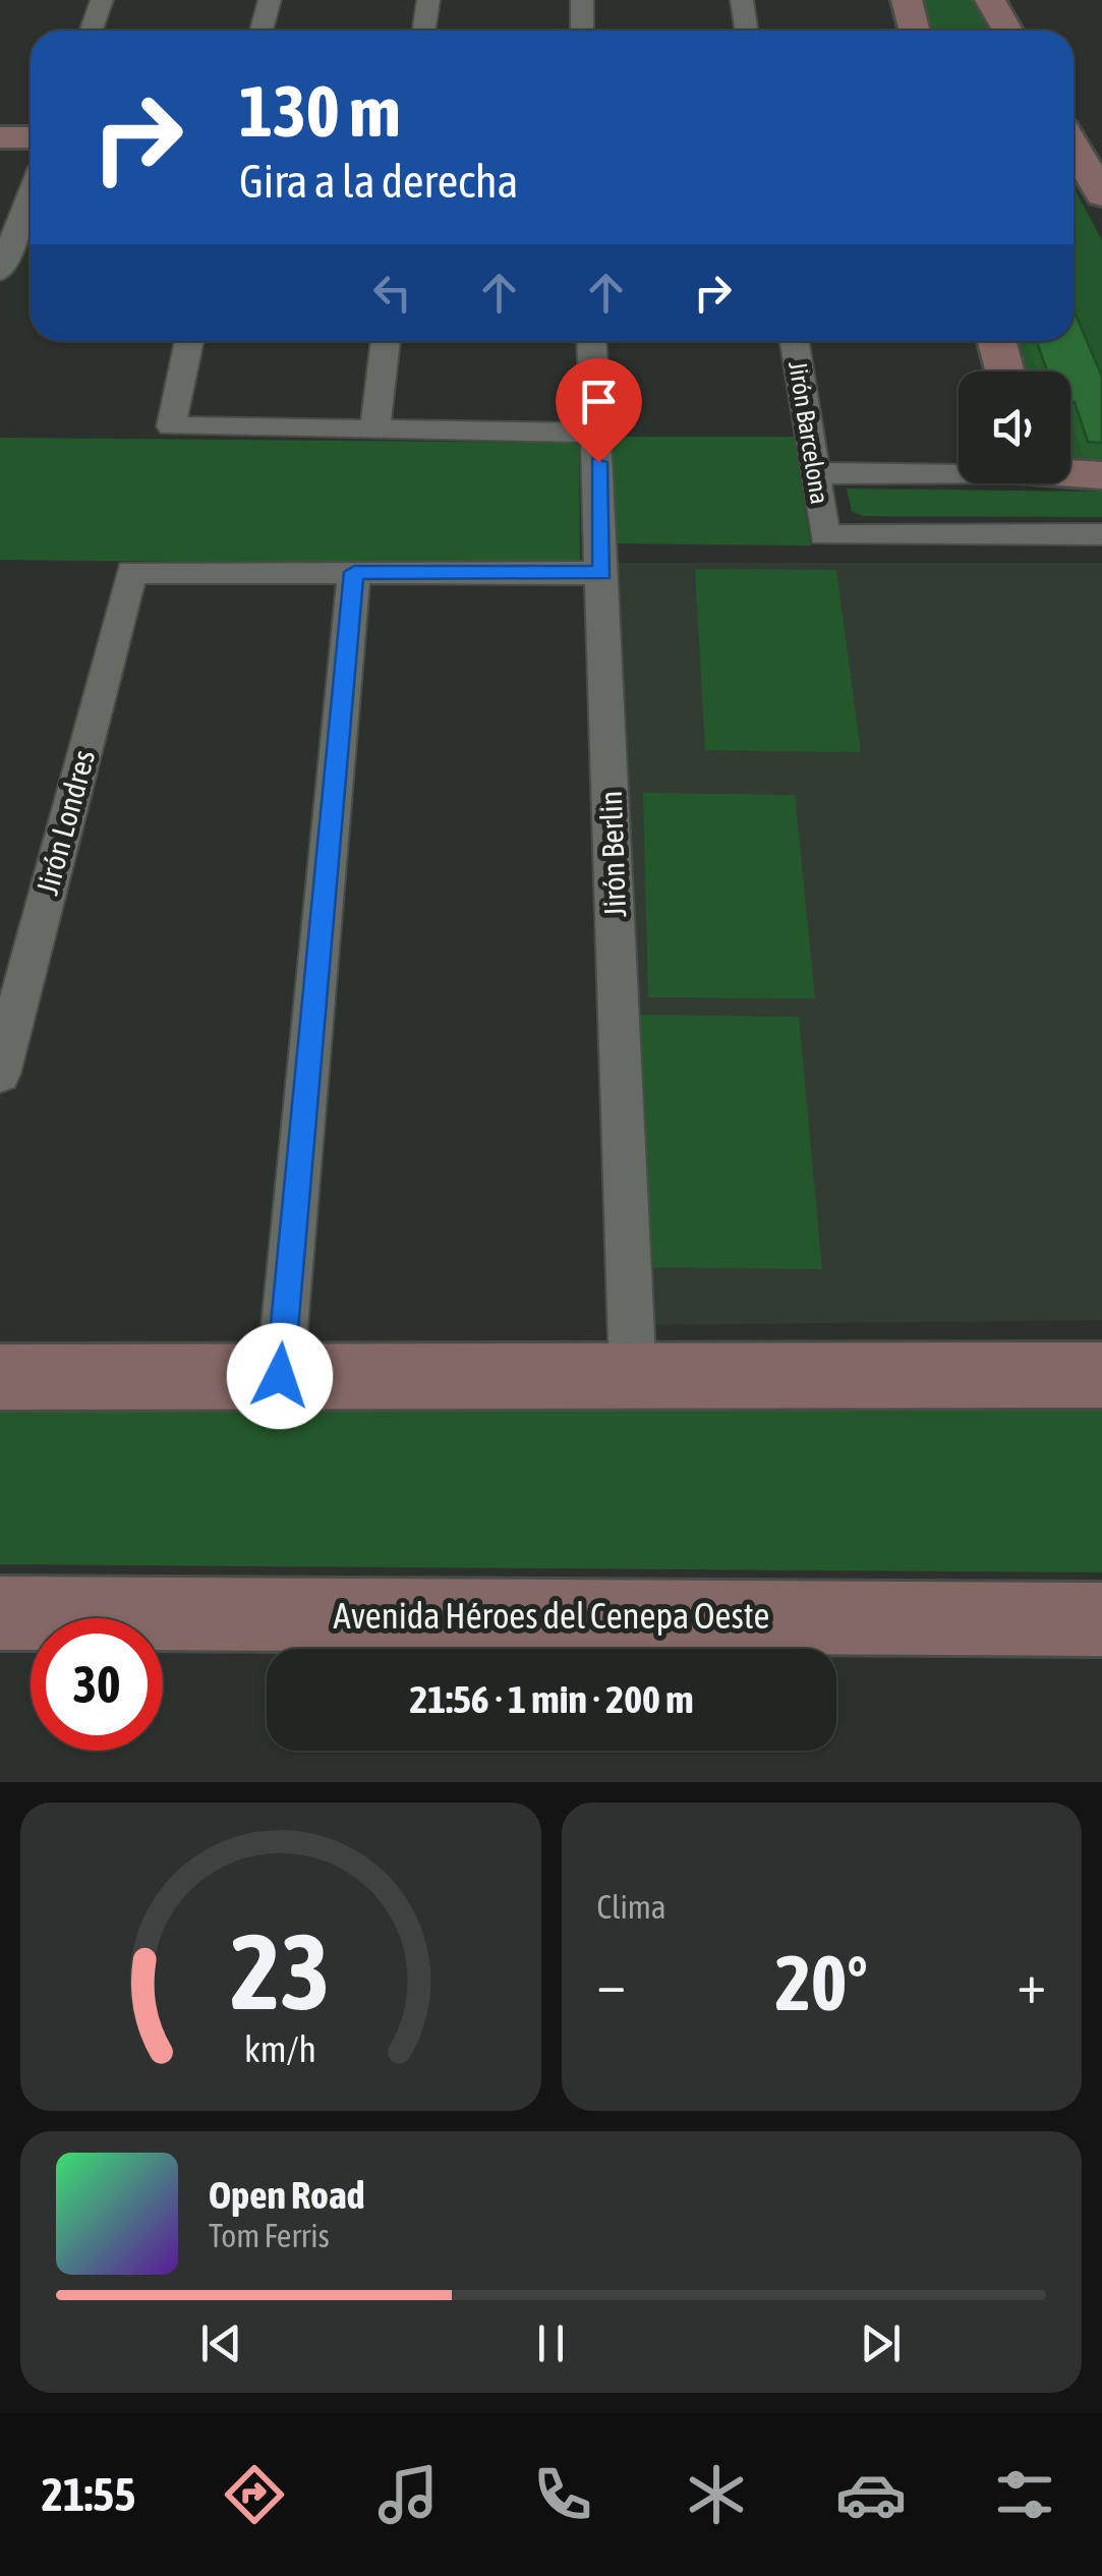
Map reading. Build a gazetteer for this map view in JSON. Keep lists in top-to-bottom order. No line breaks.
{"streets":{"main road":["Avenida Héroes del Cenepa Oeste"],"street":["Jirón Barcelona","Jirón Londres","Jirón Berlin"]},"page":{"turn":["130 m","Gira a la derecha"],"limit":"30","trip":"21:56 · 1 min · 200 m","tile":"Clima","heat":["−","20°","+"],"song":["Open Road","Tom Ferris"],"tabs":"21:55","gauge":["23","km/h"]}}
